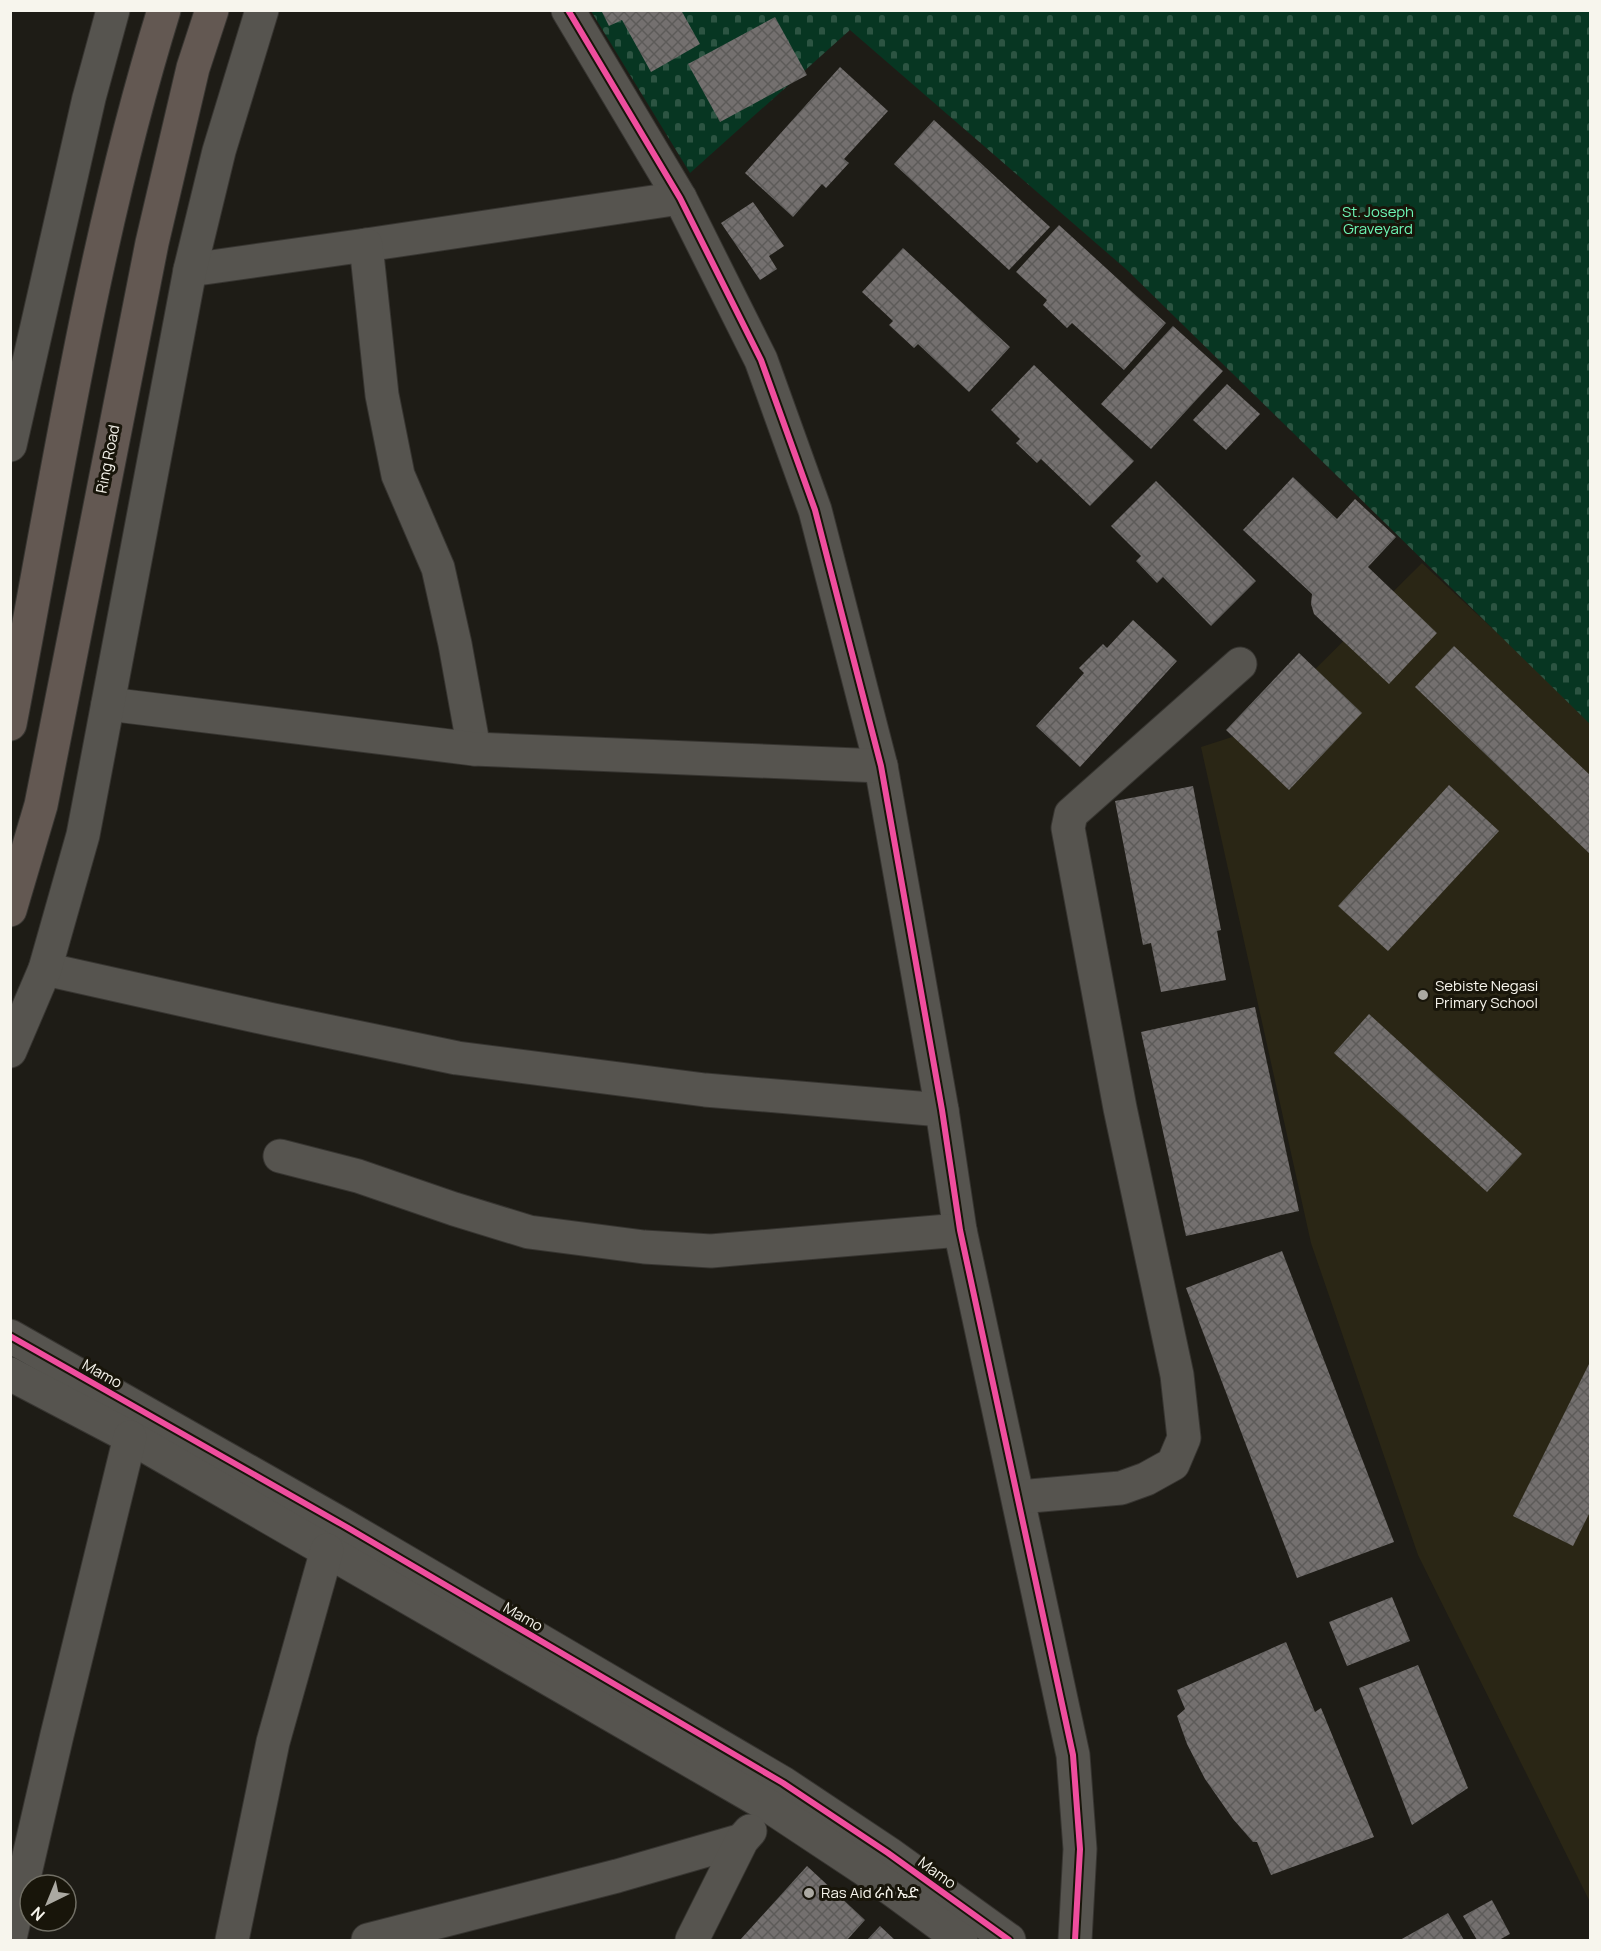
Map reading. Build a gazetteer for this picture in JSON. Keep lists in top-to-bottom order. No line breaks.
{"streets":{"highway":["Ring Road"],"street":["Mamo"]},"parks":["St. Joseph Graveyard"],"places":["Sebiste Negasi Primary School","Ras Aid ራስ ኤድ"],"north":"bottom left"}
